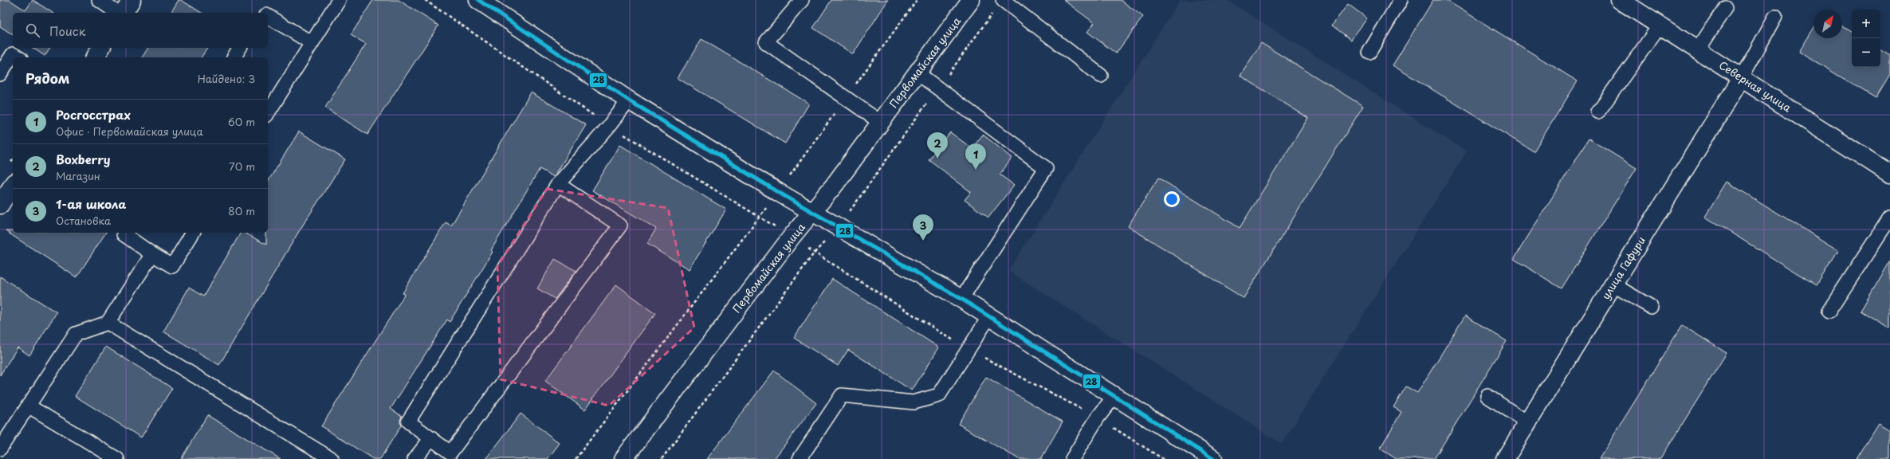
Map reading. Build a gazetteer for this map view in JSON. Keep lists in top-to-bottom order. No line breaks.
{"streets":{"street":["Первомайская улица","Северная улица","улица Гафури"]},"crossings":[["Северная улица","улица Гафури"]],"lines":["transit line 28"],"north":"top right","page":{"map_buttons":["+","−"],"search":"Поиск","heading":["Рядом","Найдено: 3"],"list":[{"mark":"1","name":"Росгосстрах","note":"Офис · Первомайская улица","value":"60 m"},{"mark":"2","name":"Boxberry","note":"Магазин","value":"70 m"},{"mark":"3","name":"1-ая школа","note":"Остановка","value":"80 m"}],"pins":["2","1","3"]}}
